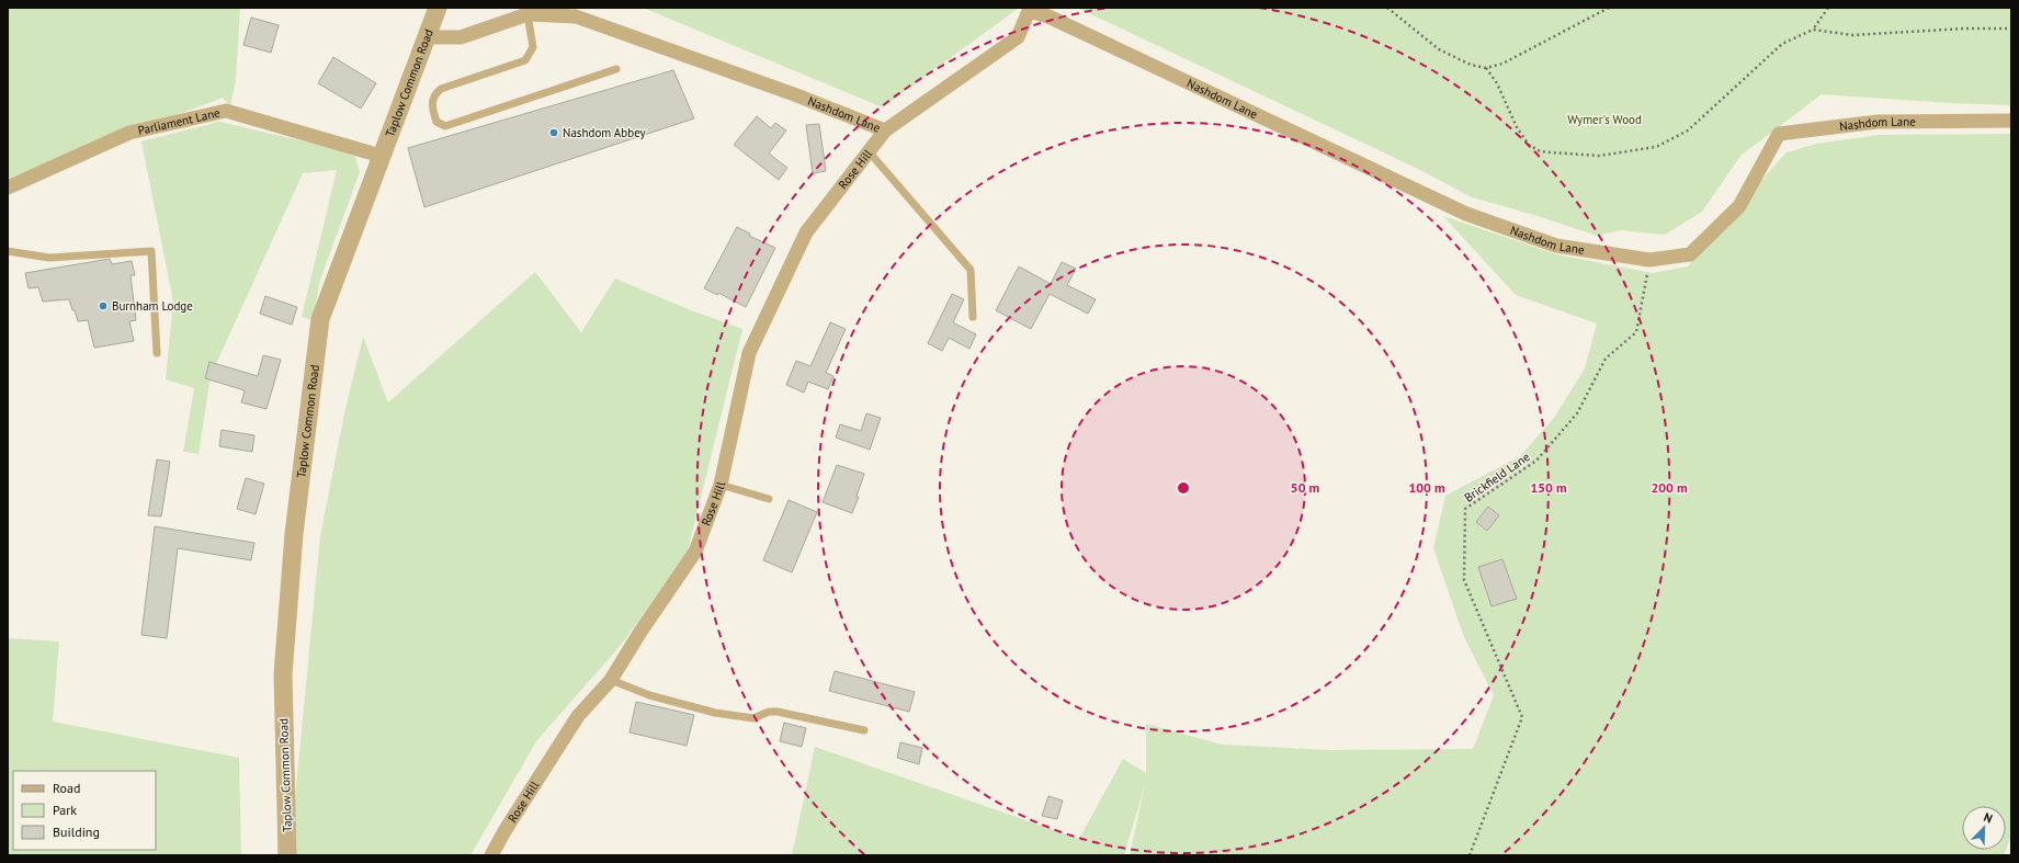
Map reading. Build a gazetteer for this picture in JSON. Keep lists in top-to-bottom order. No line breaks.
{"streets":{"street":["Taplow Common Road","Nashdom Lane","Parliament Lane","Rose Hill"],"path":["Brickfield Lane"]},"crossings":[["Taplow Common Road","Nashdom Lane"],["Taplow Common Road","Parliament Lane"],["Nashdom Lane","Rose Hill"],["Nashdom Lane","Brickfield Lane"]],"parks":["Wymer's Wood"],"places":["Nashdom Abbey","Burnham Lodge"],"legend":["Road","Park","Building"],"north":"top right","rings":["50 m","100 m","150 m","200 m"]}
